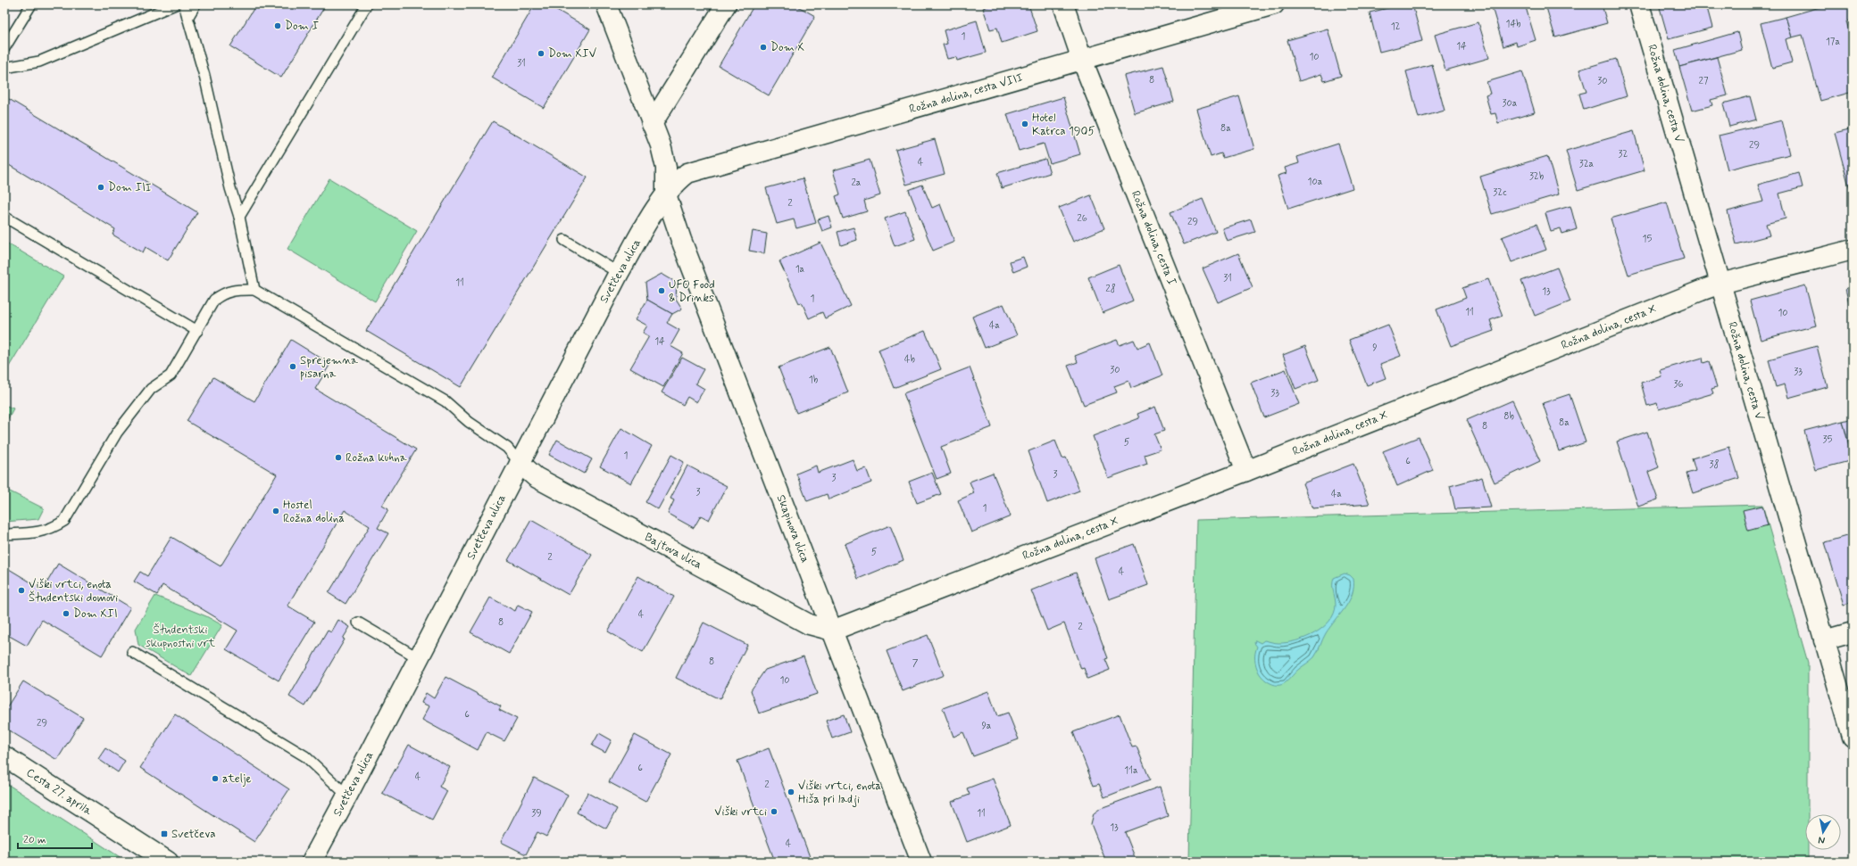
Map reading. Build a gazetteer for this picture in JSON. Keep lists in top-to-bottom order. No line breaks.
{"streets":{"street":["Rožna dolina, cesta VIII","Rožna dolina, cesta V","Rožna dolina, cesta I","Svetčeva ulica","Rožna dolina, cesta X","Skapinova ulica","Bajtova ulica","Cesta 27. aprila"]},"crossings":[["Rožna dolina, cesta VIII","Rožna dolina, cesta I"],["Rožna dolina, cesta VIII","Svetčeva ulica"],["Rožna dolina, cesta VIII","Skapinova ulica"],["Rožna dolina, cesta V","Rožna dolina, cesta X"],["Rožna dolina, cesta I","Rožna dolina, cesta X"],["Svetčeva ulica","Skapinova ulica"],["Svetčeva ulica","Bajtova ulica"],["Rožna dolina, cesta X","Skapinova ulica"],["Rožna dolina, cesta X","Bajtova ulica"],["Skapinova ulica","Bajtova ulica"]],"parks":["Študentski skupnostni vrt"],"places":{"other":["Dom I","Dom X","Dom XIV","Hotel Katrca 1905","Dom III","UFO Food & Drinks","Sprejemna pisarna","Rožna kuhna","Hostel Rožna dolina","Viški vrtci, enota Študentski domovi","Dom XII","atelje","Viški vrtci, enota Hiša pri ladji","Viški vrtci"],"transit":["Svetčeva"]},"house_numbers":["14b","12","1","17a","14","10","31","8","30","27","30a","8a","29","32","4","32a","32b","10a","2a","32c","2","26","29","15","1a","31","11","28","13","1","11","10","4a","14","9","4b","30","33","1b","36","33","8b","8a","8","35","5","1","6","38","3","3","3","4a","1","5","2","4","4","8","2","8","7","10","6","29","9a","6","11a","4","2","39","11","13","4"],"scale_bar":"20 m","north":"bottom"}
